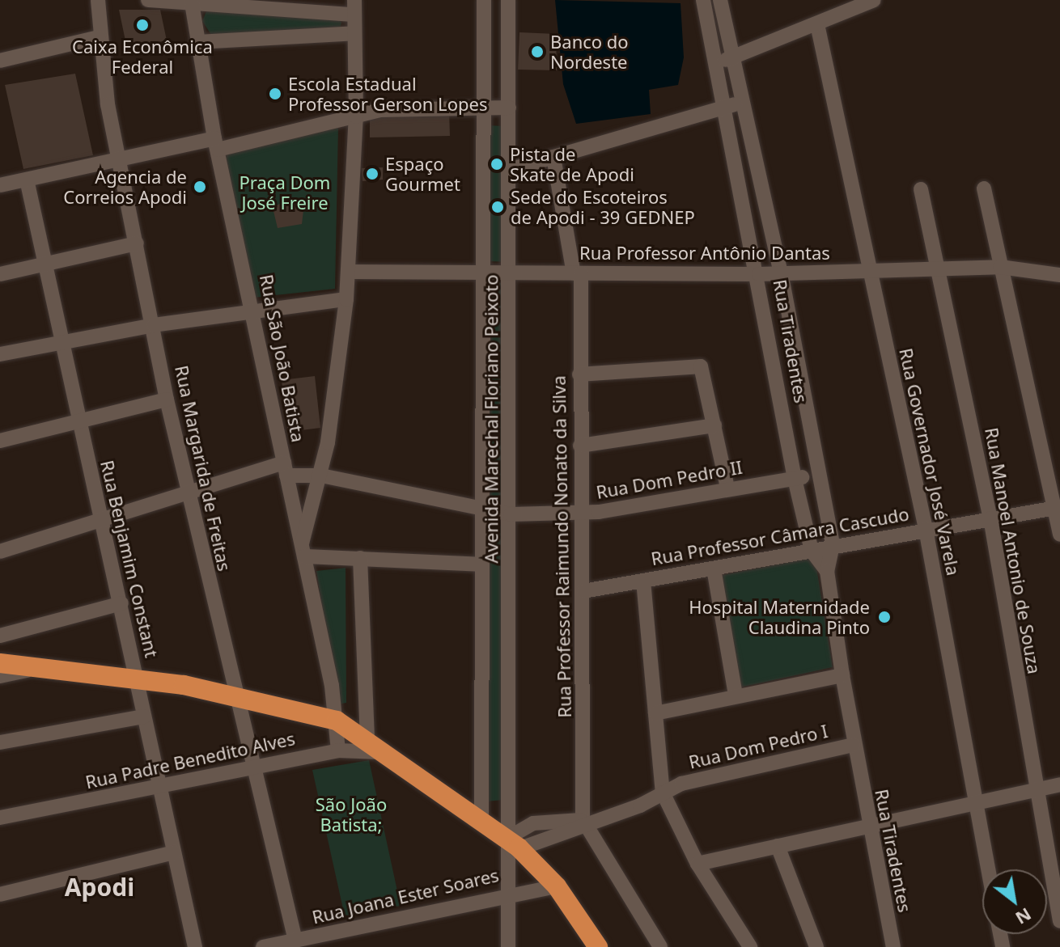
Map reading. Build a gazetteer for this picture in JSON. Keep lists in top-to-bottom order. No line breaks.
{"streets":{"street":["Rua Professor Antônio Dantas","Rua Tiradentes","Rua São João Batista","Avenida Marechal Floriano Peixoto","Rua Governador José Varela","Rua Margarida de Freitas","Rua Dom Pedro II","Rua Professor Câmara Cascudo","Rua Professor Raimundo Nonato da Silva","Rua Manoel Antonio de Souza","Rua Benjamim Constant","Rua Dom Pedro I","Rua Padre Benedito Alves","Rua Joana Ester Soares"]},"crossings":[["Rua Professor Antônio Dantas","Rua Tiradentes"],["Rua Professor Antônio Dantas","Avenida Marechal Floriano Peixoto"],["Rua Professor Antônio Dantas","Rua Governador José Varela"],["Rua Professor Antônio Dantas","Rua Professor Raimundo Nonato da Silva"],["Rua Professor Antônio Dantas","Rua Manoel Antonio de Souza"],["Rua Tiradentes","Rua Dom Pedro II"],["Rua Tiradentes","Rua Professor Câmara Cascudo"],["Rua Tiradentes","Rua Dom Pedro I"],["Rua São João Batista","Rua Dom Pedro II"],["Rua São João Batista","Rua Padre Benedito Alves"],["Avenida Marechal Floriano Peixoto","Rua Dom Pedro II"],["Avenida Marechal Floriano Peixoto","Rua Dom Pedro I"],["Avenida Marechal Floriano Peixoto","Rua Joana Ester Soares"],["Rua Governador José Varela","Rua Professor Câmara Cascudo"],["Rua Margarida de Freitas","Rua Dom Pedro II"],["Rua Margarida de Freitas","Rua Padre Benedito Alves"],["Rua Margarida de Freitas","Rua Joana Ester Soares"],["Rua Dom Pedro II","Rua Professor Raimundo Nonato da Silva"],["Rua Dom Pedro II","Rua Benjamim Constant"],["Rua Professor Câmara Cascudo","Rua Professor Raimundo Nonato da Silva"],["Rua Professor Câmara Cascudo","Rua Manoel Antonio de Souza"],["Rua Professor Raimundo Nonato da Silva","Rua Dom Pedro I"],["Rua Benjamim Constant","Rua Padre Benedito Alves"]],"districts":["Apodi"],"parks":["Praça Dom José Freire","São João Batista;"],"places":["Caixa Econômica Federal","Banco do Nordeste","Escola Estadual Professor Gerson Lopes","Pista de Skate de Apodi","Espaço Gourmet","Agencia de Correios Apodi","Sede do Escoteiros de Apodi - 39 GEDNEP","Hospital Maternidade Claudina Pinto"],"north":"bottom right"}
